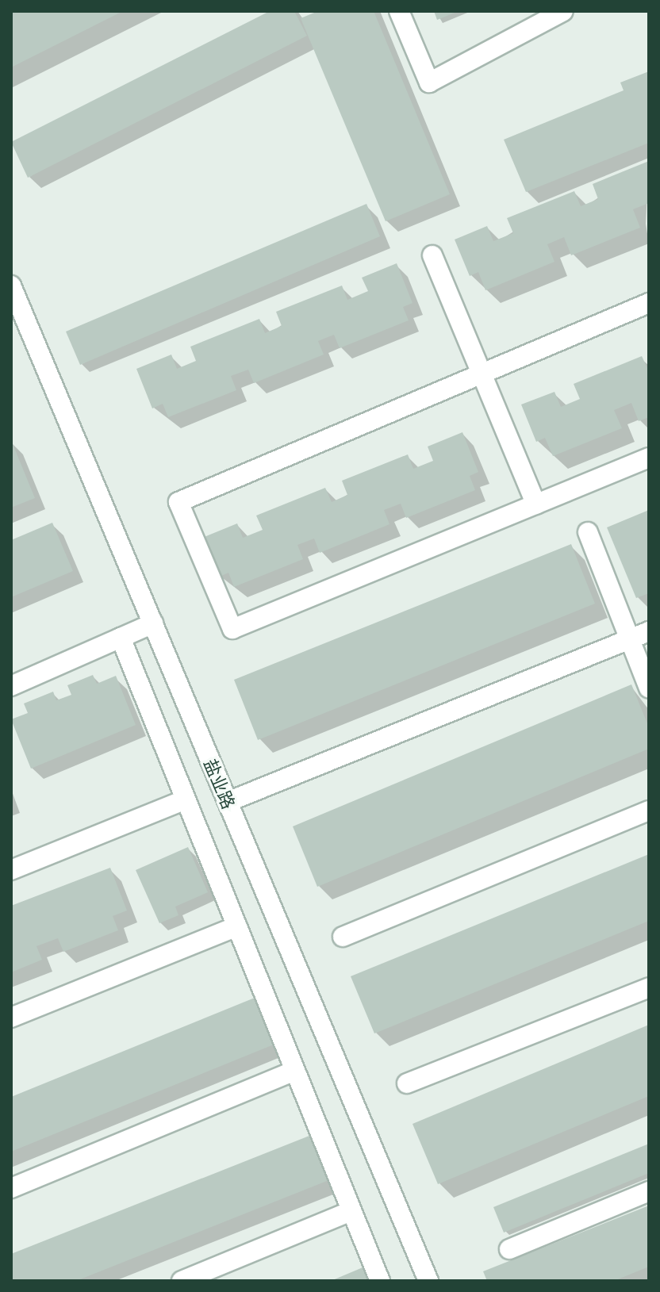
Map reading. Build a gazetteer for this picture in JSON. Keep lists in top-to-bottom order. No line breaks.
{"streets":{"street":["盐业路"]}}
